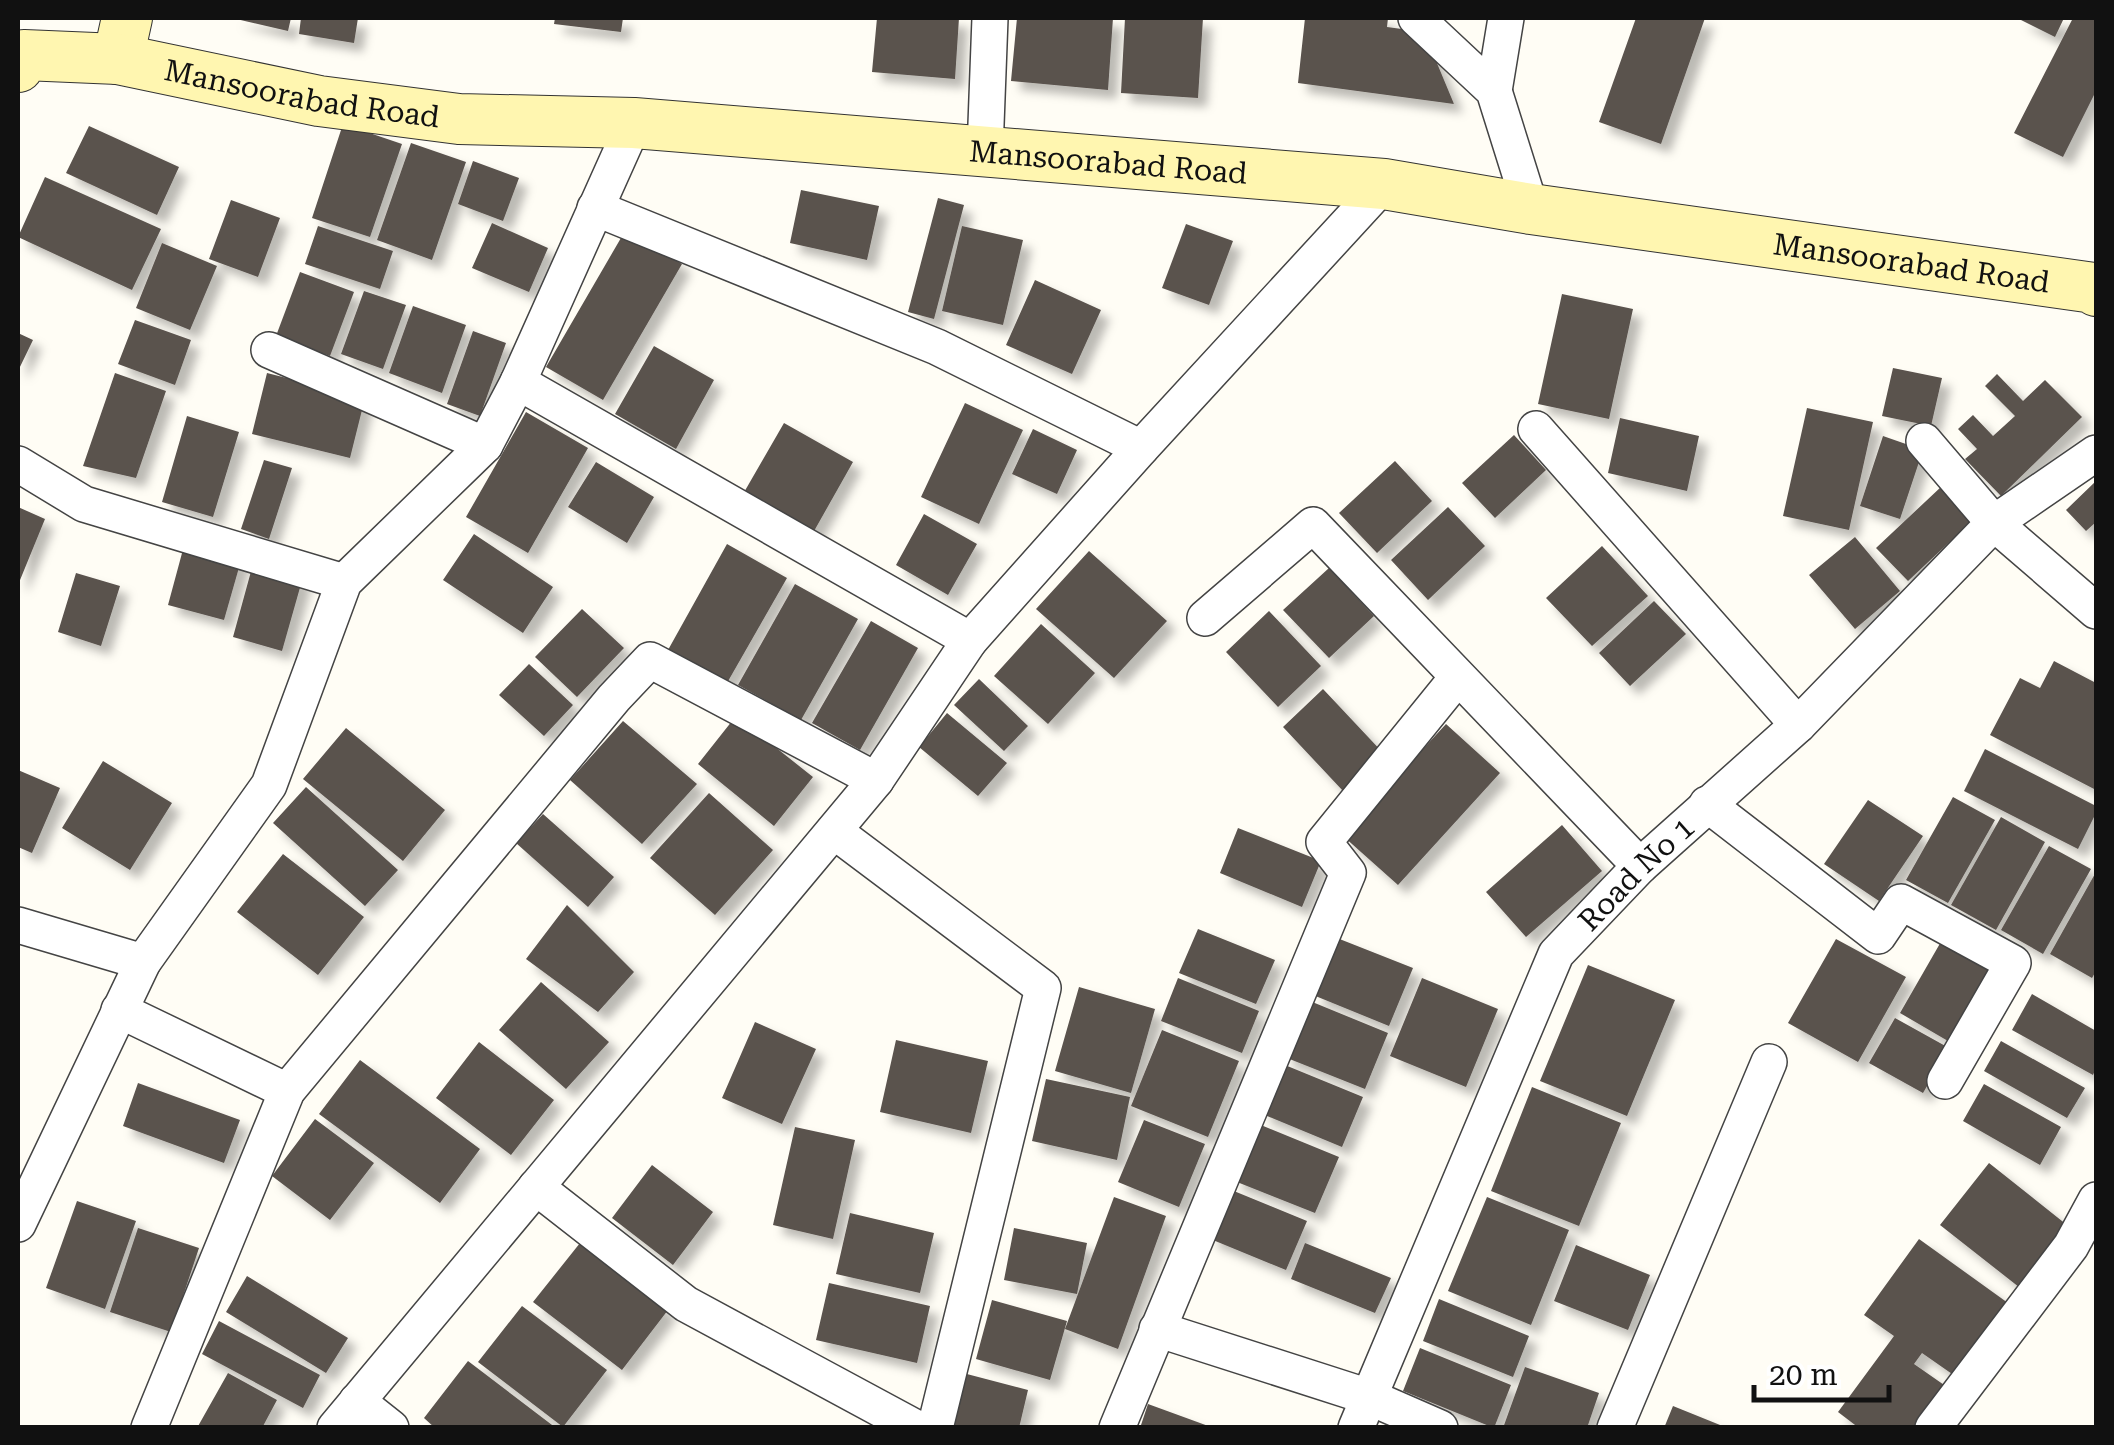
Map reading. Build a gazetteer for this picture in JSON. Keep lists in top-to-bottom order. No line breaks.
{"streets":{"street":["Mansoorabad Road","Road No 1"]},"scale_bar":"20 m"}
